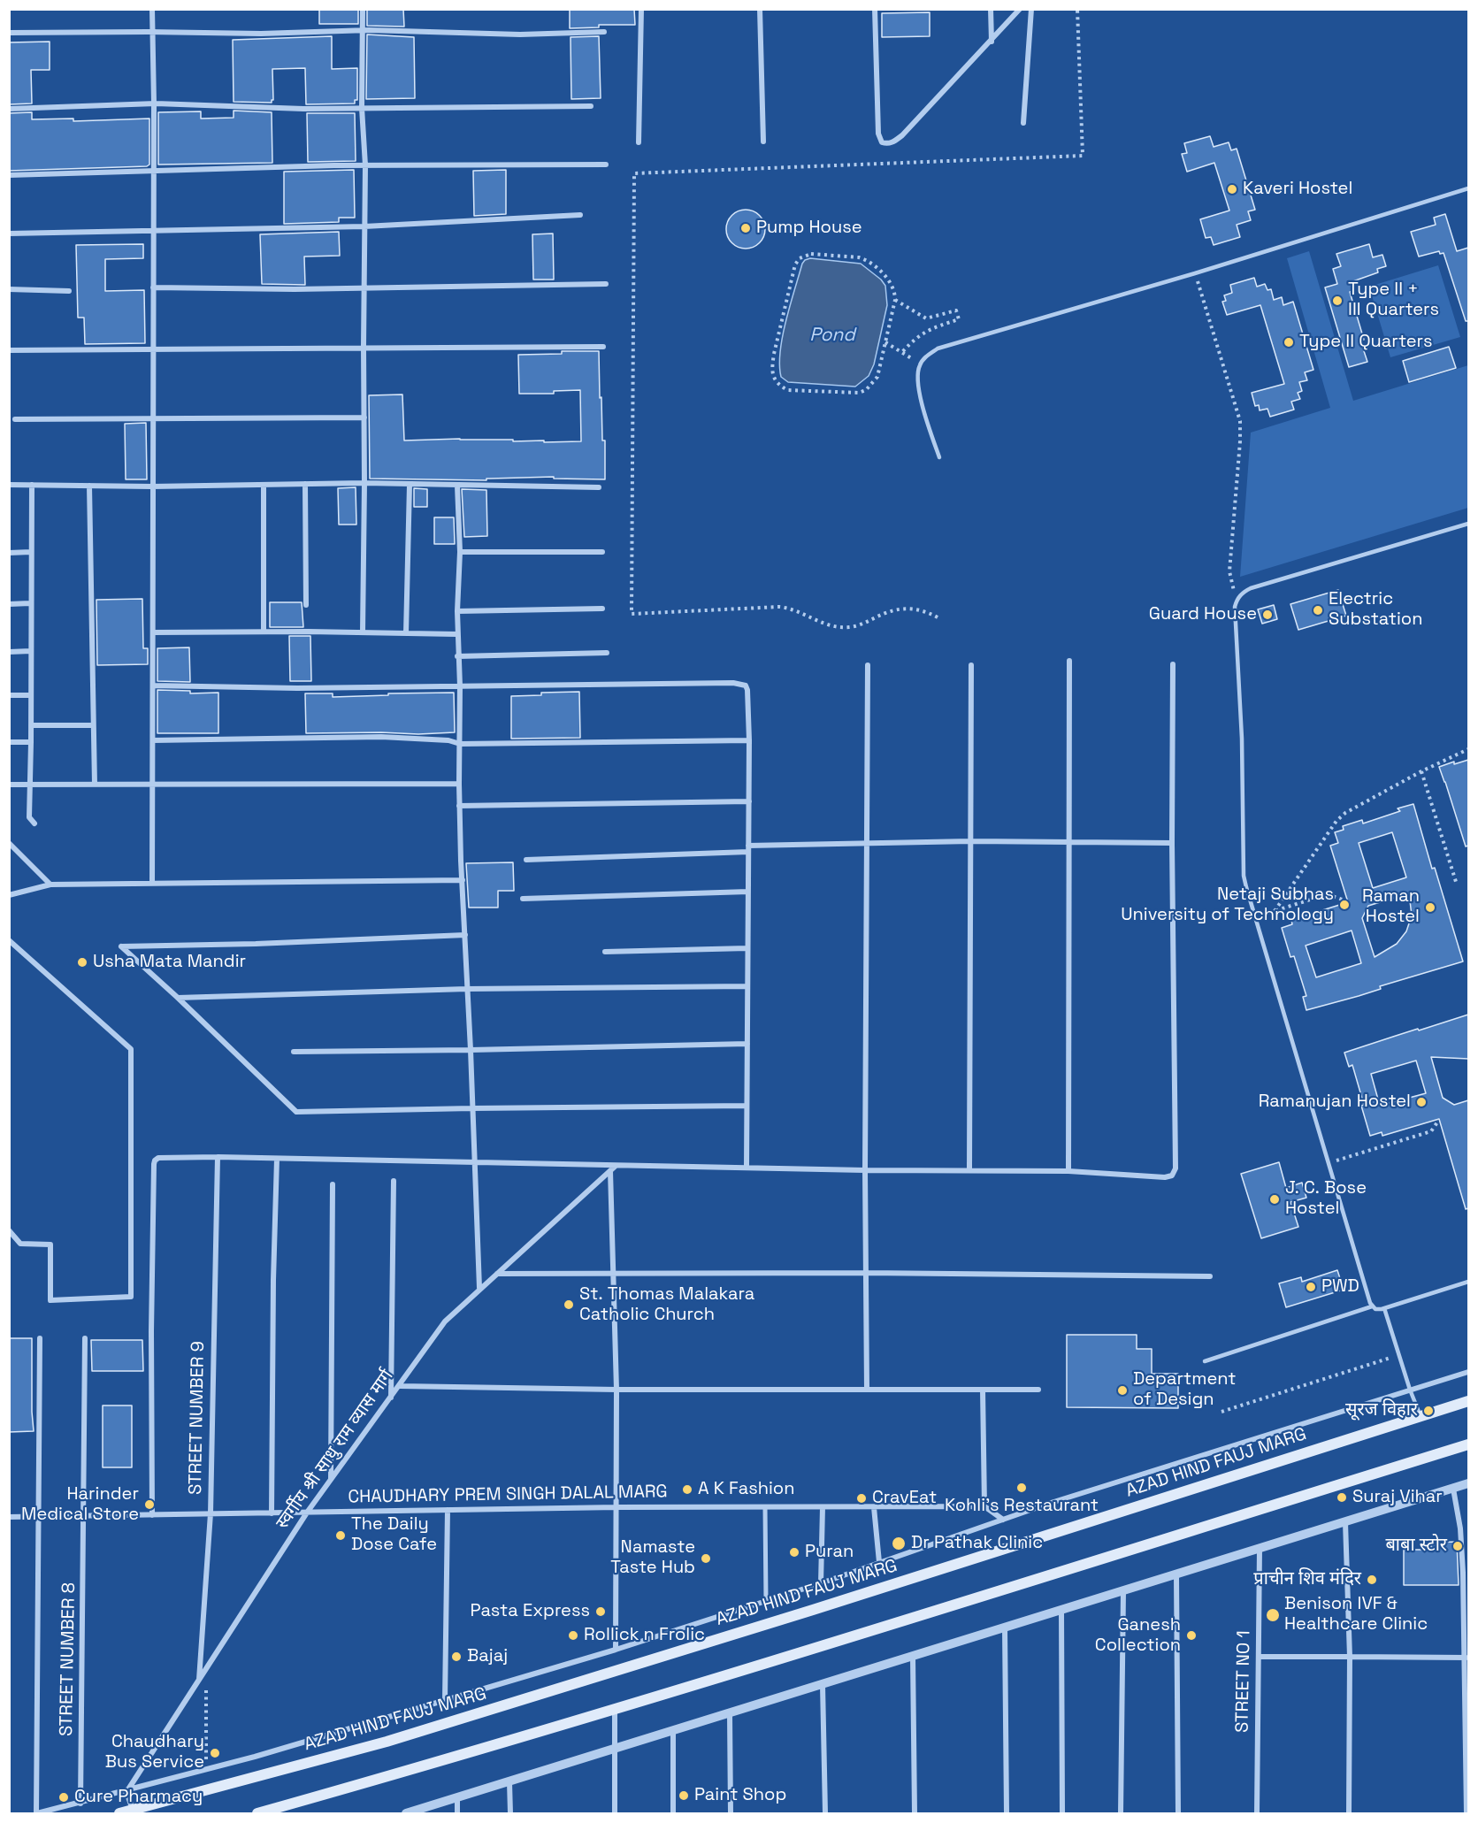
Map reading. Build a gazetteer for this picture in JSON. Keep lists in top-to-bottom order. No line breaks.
{"streets":{"main road":["AZAD HIND FAUJ MARG"],"street":["STREET NUMBER 9","स्वर्गीय श्री साधु राम व्यास मार्ग","CHAUDHARY PREM SINGH DALAL MARG","STREET NUMBER 8","STREET NO 1"]},"crossings":[["STREET NUMBER 9","स्वर्गीय श्री साधु राम व्यास मार्ग"],["STREET NUMBER 9","CHAUDHARY PREM SINGH DALAL MARG"],["स्वर्गीय श्री साधु राम व्यास मार्ग","CHAUDHARY PREM SINGH DALAL MARG"],["CHAUDHARY PREM SINGH DALAL MARG","STREET NUMBER 8"]],"water":["Pond"],"places":["Kaveri Hostel","Pump House","Type II + III Quarters","Type II Quarters","Electric Substation","Guard House","Netaji Subhas University of Technology","Raman Hostel","Usha Mata Mandir","Ramanujan Hostel","J. C. Bose Hostel","PWD","St. Thomas Malakara Catholic Church","Department of Design","सूरज विहार","Kohli's Restaurant","A K Fashion","Suraj Vihar","CravEat","Harinder Medical Store","The Daily Dose Cafe","Dr Pathak Clinic","बाबा स्टोर","Puran","Namaste Taste Hub","प्राचीन शिव मंदिर","Pasta Express","Benison IVF & Healthcare Clinic","Rollick n Frolic","Ganesh Collection","Bajaj","Chaudhary Bus Service","Paint Shop","Cure Pharmacy"]}
